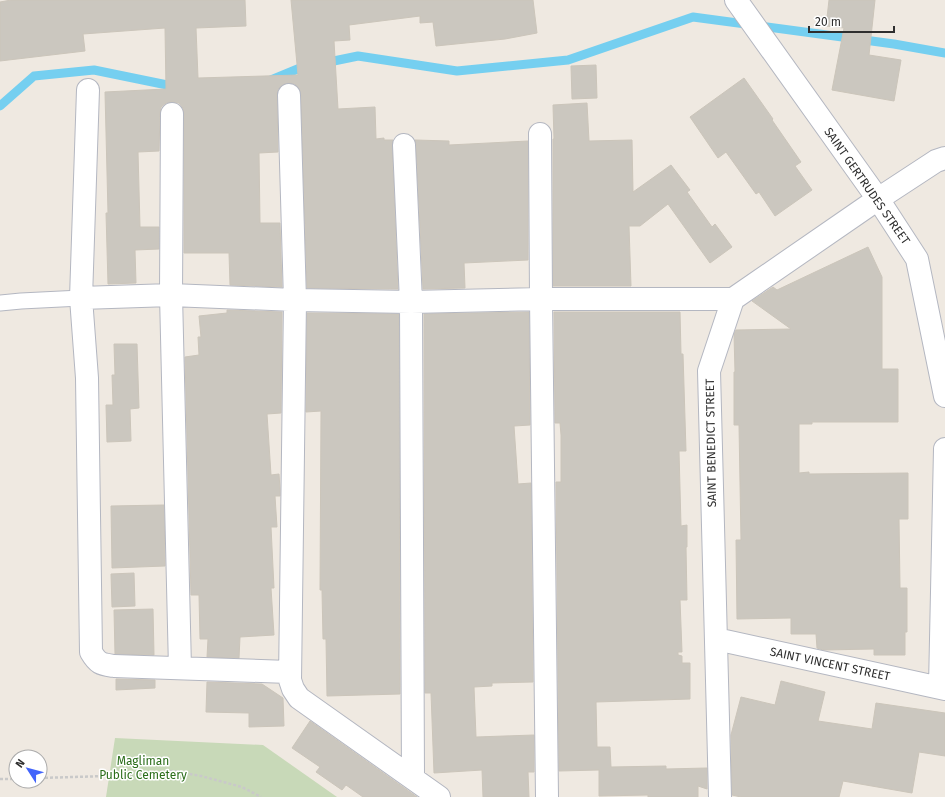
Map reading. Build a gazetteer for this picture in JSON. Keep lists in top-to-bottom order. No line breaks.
{"streets":{"street":["SAINT GERTRUDES STREET","SAINT BENEDICT STREET","SAINT VINCENT STREET"]},"crossings":[["SAINT BENEDICT STREET","SAINT VINCENT STREET"]],"parks":["Magliman Public Cemetery"],"scale_bar":"20 m","north":"top left"}
